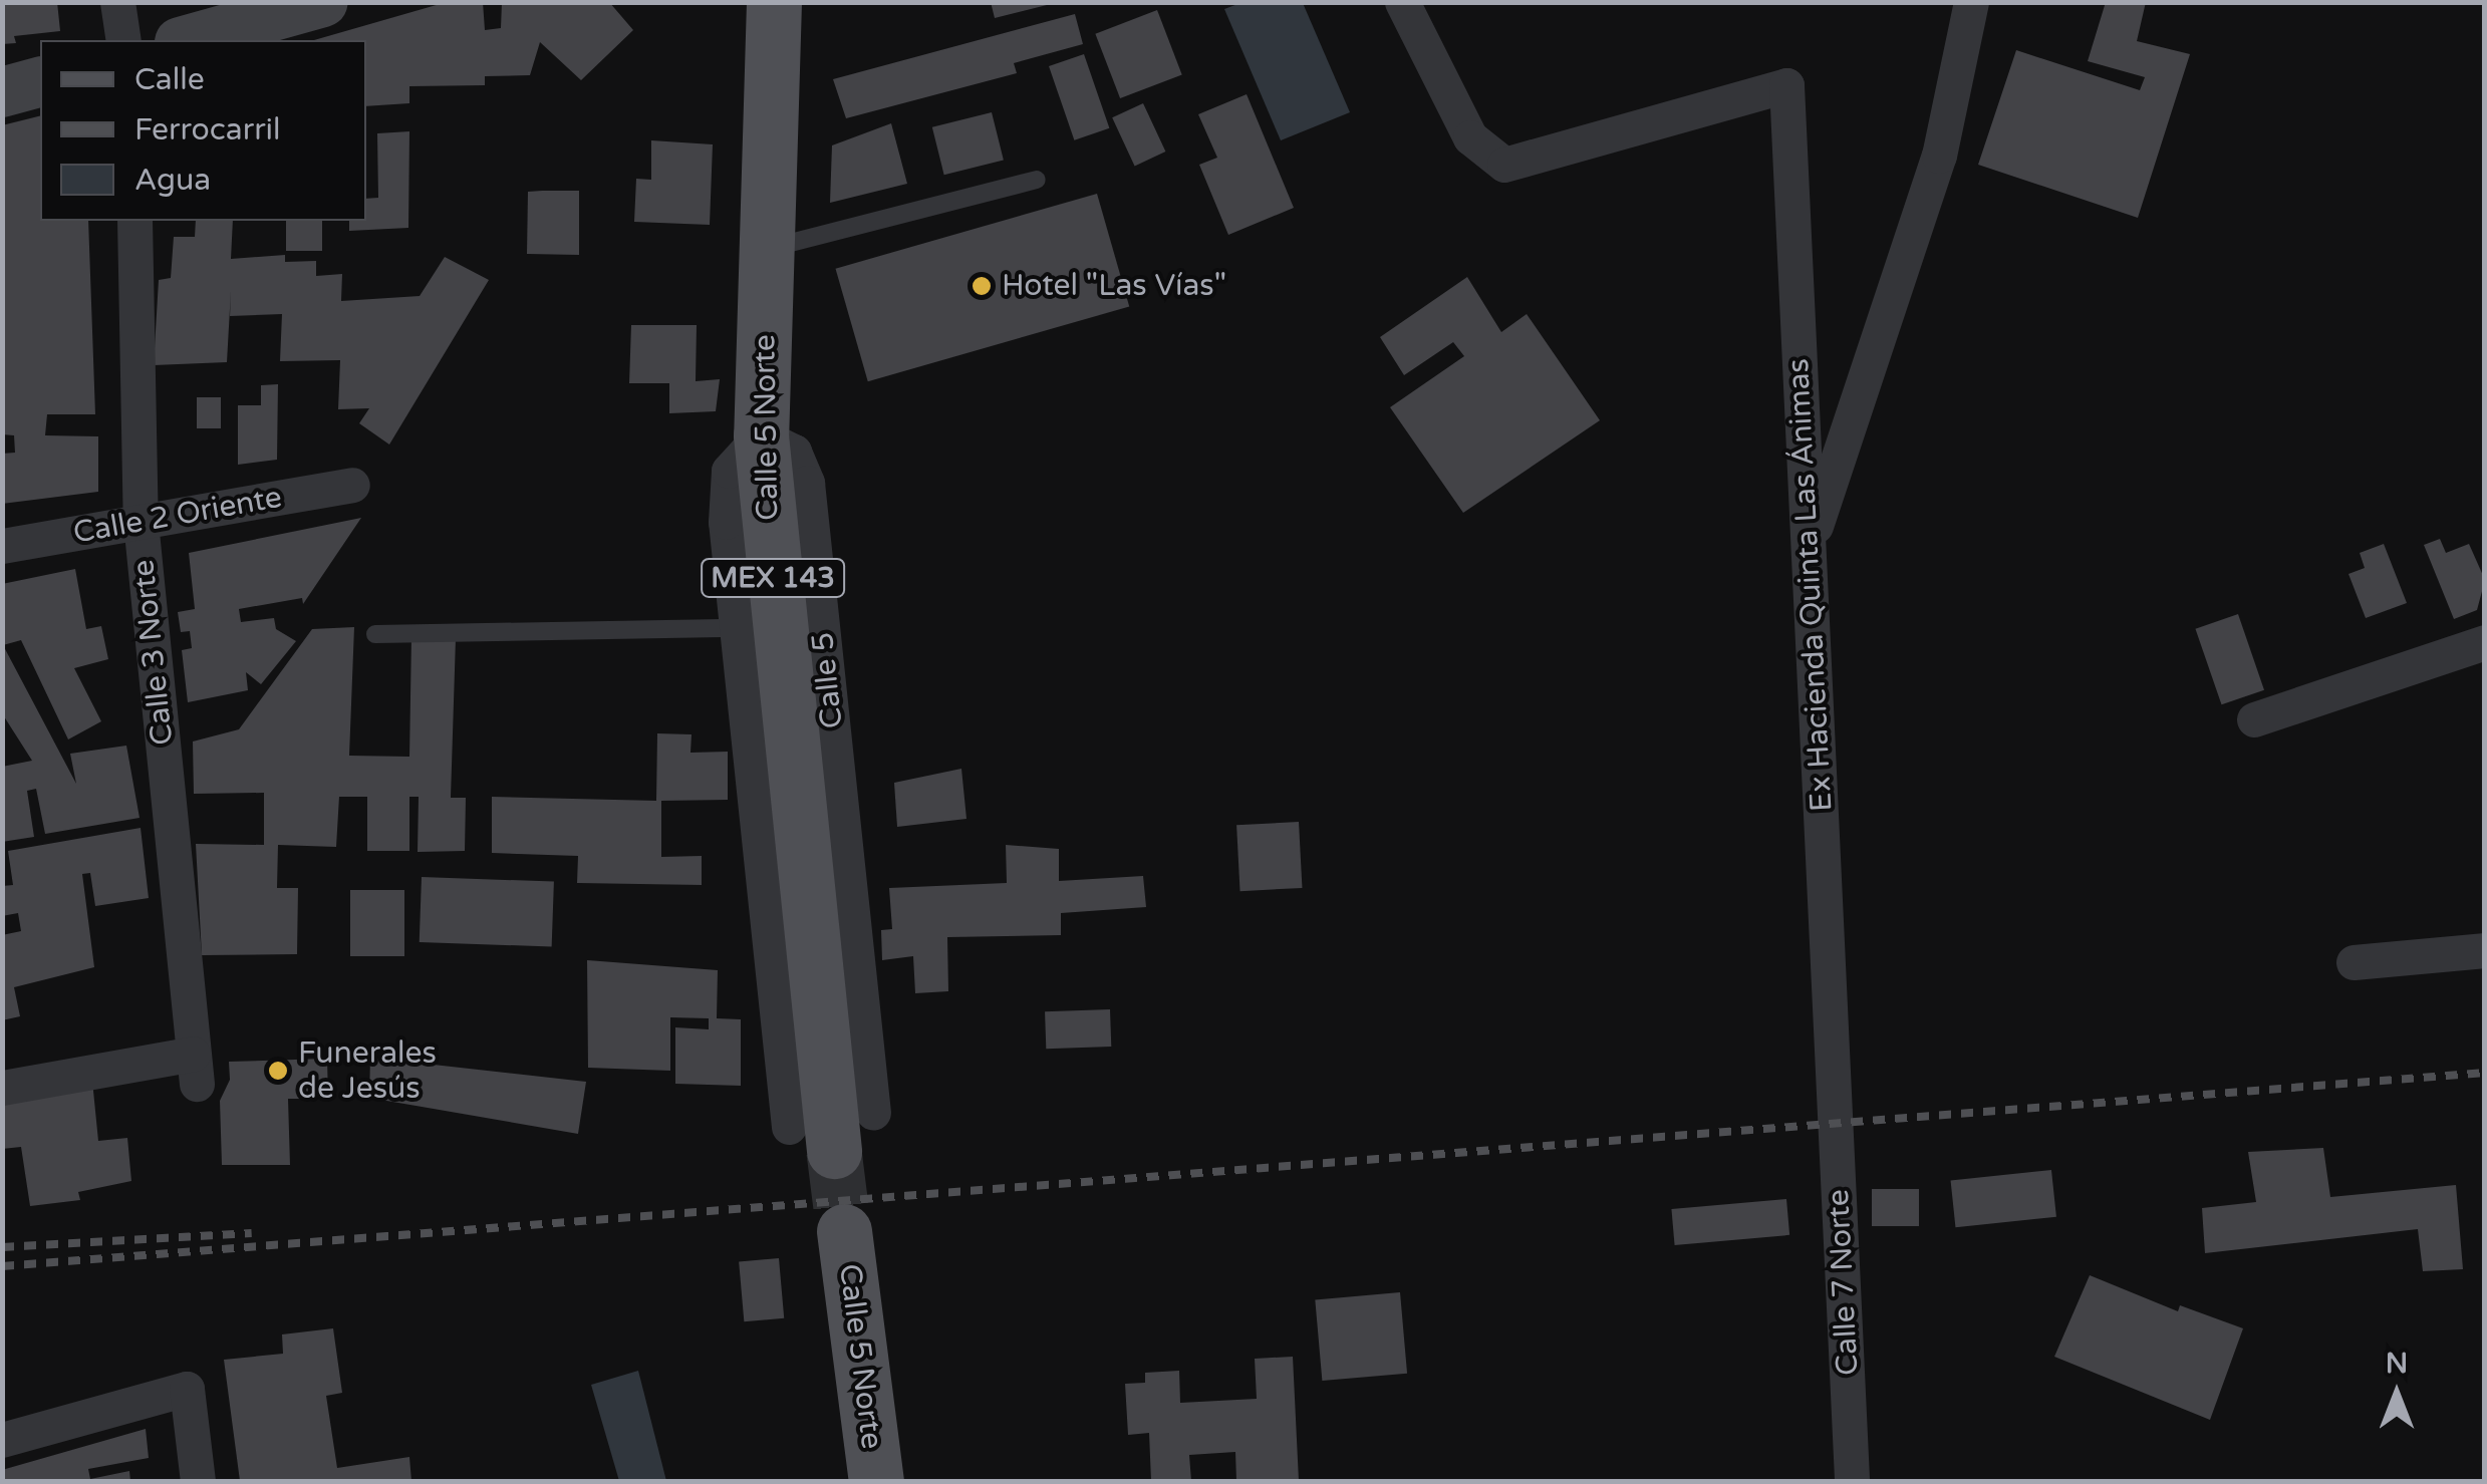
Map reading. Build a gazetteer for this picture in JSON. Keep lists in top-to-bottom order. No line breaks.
{"streets":{"main road":["Calle 5 Norte","MEX 143"],"street":["Calle 2 Oriente","Ex Hacienda Quinta Las Ánimas","Calle 3 Norte","Calle 5","Calle 7 Norte"]},"crossings":[["Calle 5 Norte","Calle 5"],["Calle 2 Oriente","Calle 3 Norte"],["Ex Hacienda Quinta Las Ánimas","Calle 7 Norte"]],"places":["Hotel \"Las Vías\"","Funerales de Jesús"],"legend":["Calle","Ferrocarril","Agua"],"north":"top"}
